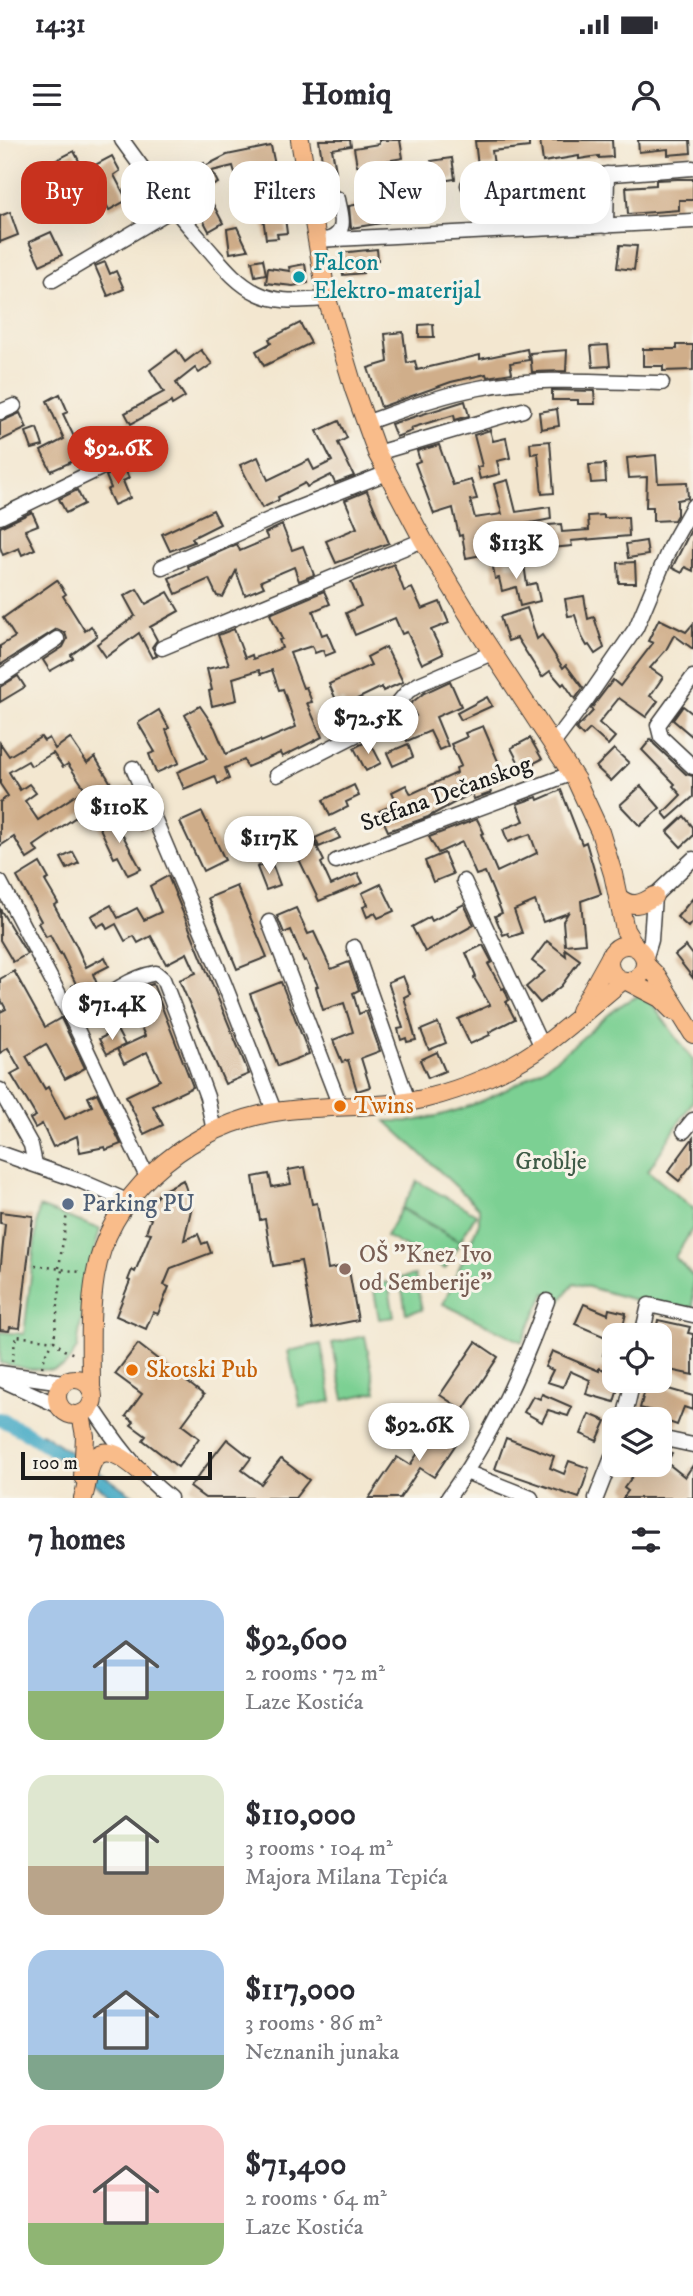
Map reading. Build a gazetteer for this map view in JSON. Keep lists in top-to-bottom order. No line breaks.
{"streets":{"main road":["Stefana Dečanskog"]},"parks":["Groblje"],"places":["Falcon Elektro-materijal","Twins","Parking PU","OŠ \"Knez Ivo od Semberije\"","Skotski Pub"],"scale_bar":"100 m","page":{"status":"14:31","header":"Homiq","chip":["Buy","Rent","Filters","New","Apartment"],"price":["$92.6K","$113K","$72.5K","$110K","$117K","$71.4K","$92.6K"],"scale":"100 m","heading":"7 homes","list":[{"name":"$92,600","note":"2 rooms · 72 m² · Laze Kostića"},{"name":"$110,000","note":"3 rooms · 104 m² · Majora Milana Tepića"},{"name":"$117,000","note":"3 rooms · 86 m² · Neznanih junaka"},{"name":"$71,400","note":"2 rooms · 64 m² · Laze Kostića"}]}}
